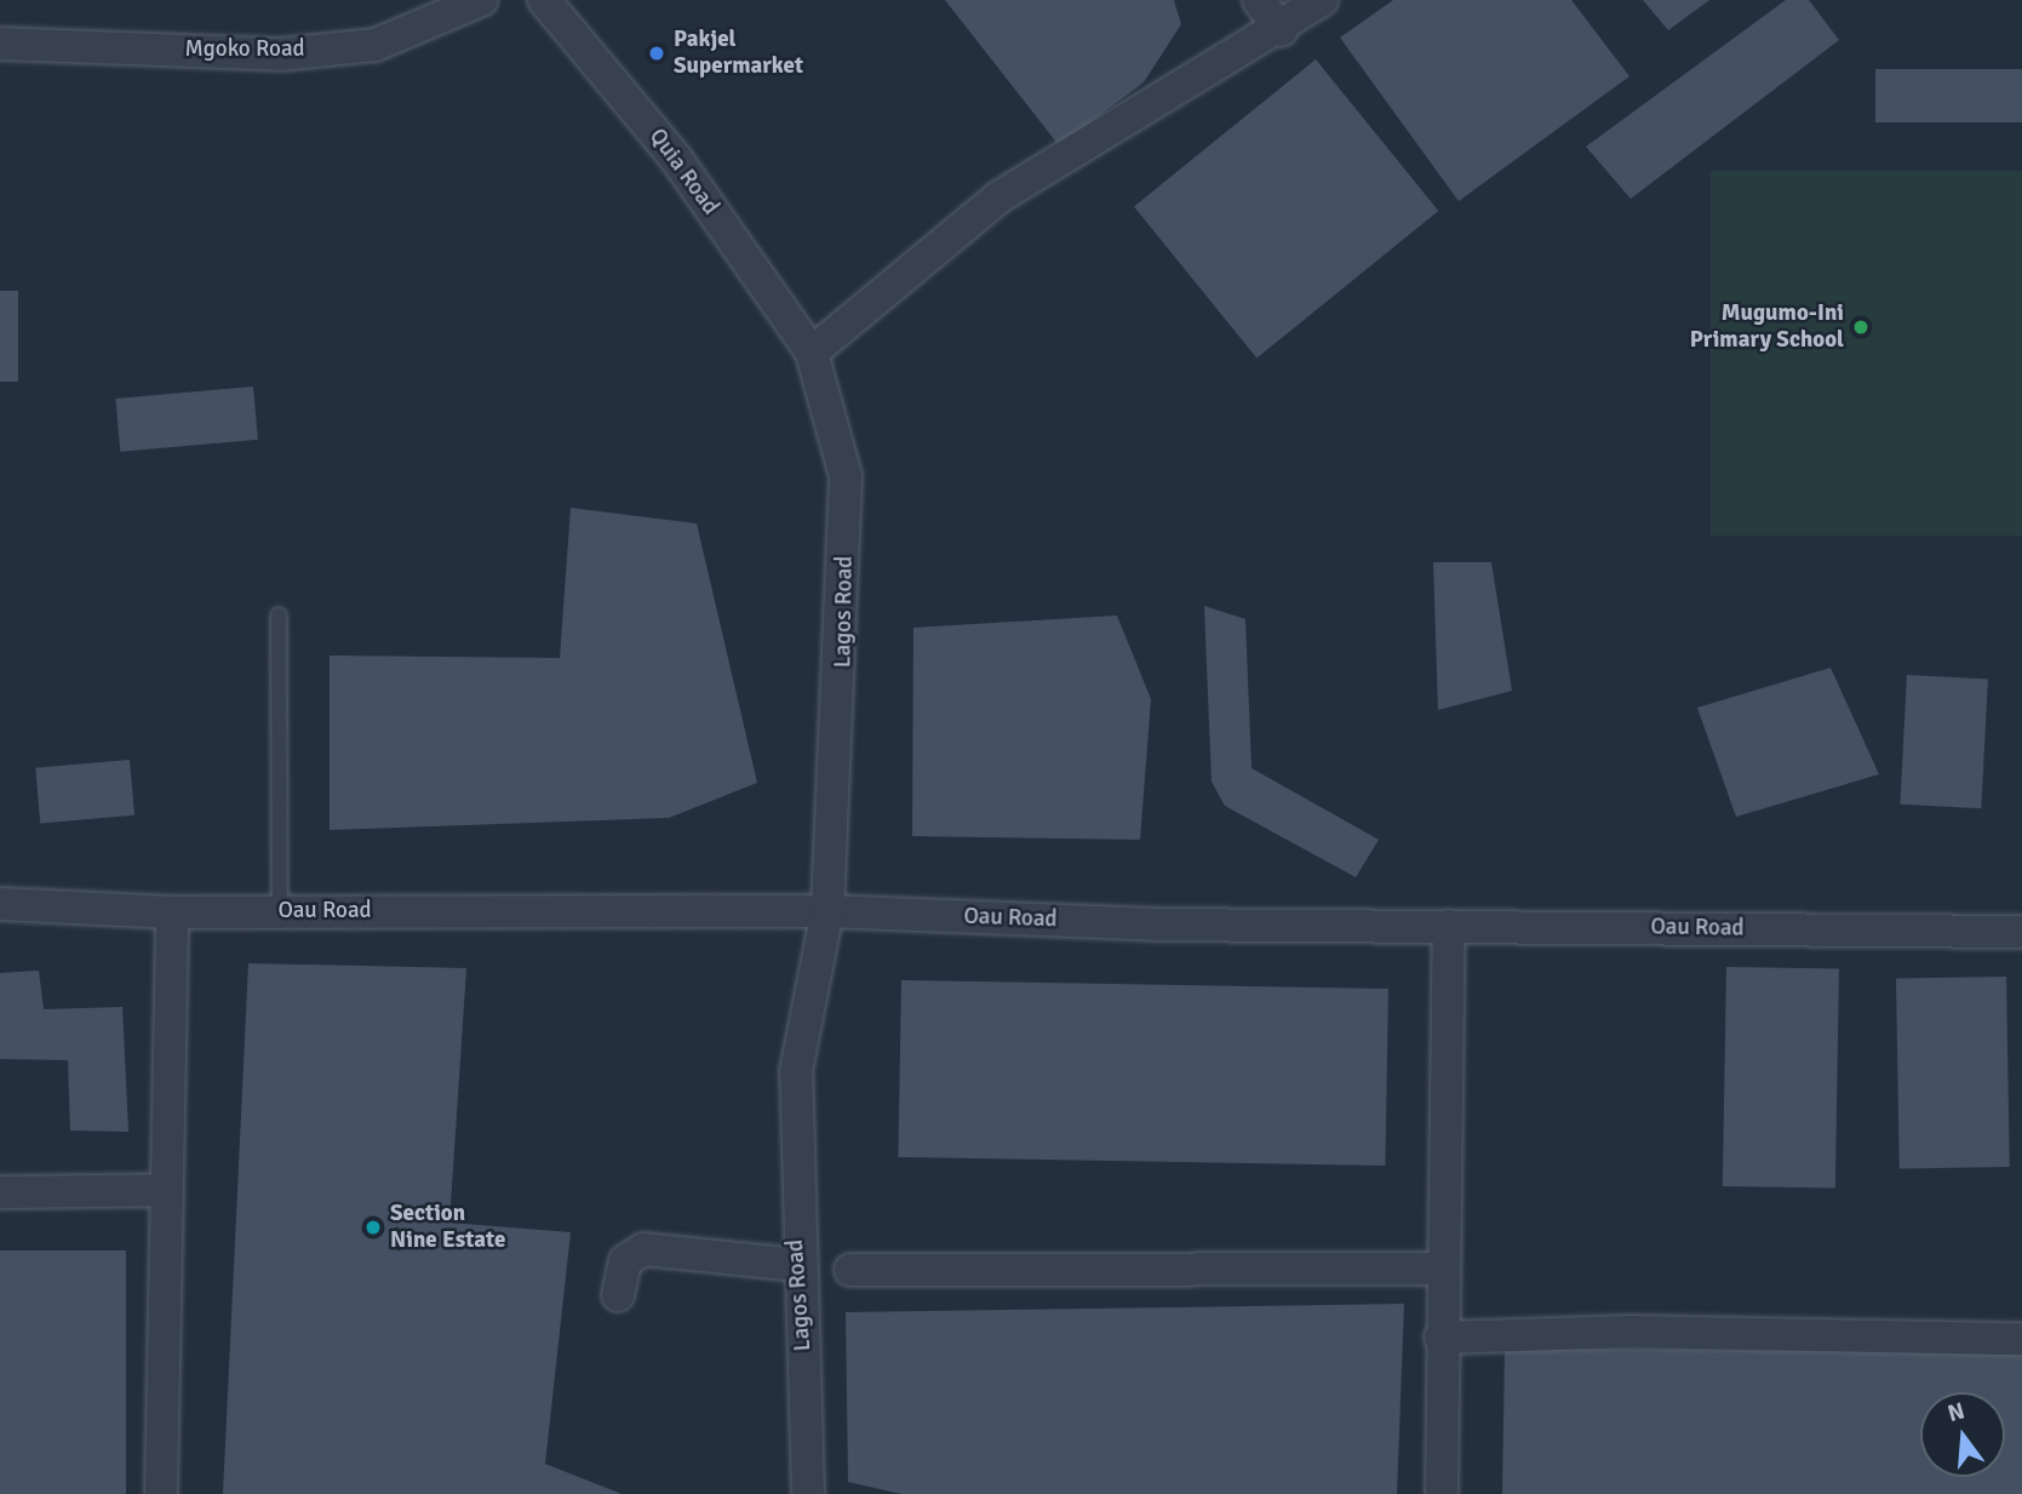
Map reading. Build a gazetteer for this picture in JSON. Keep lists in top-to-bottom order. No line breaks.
{"streets":{"street":["Mgoko Road","Quia Road","Lagos Road","Oau Road"]},"crossings":[["Quia Road","Lagos Road"],["Lagos Road","Oau Road"]],"places":["Pakjel Supermarket","Mugumo-Ini Primary School","Section Nine Estate"],"north":"top"}
